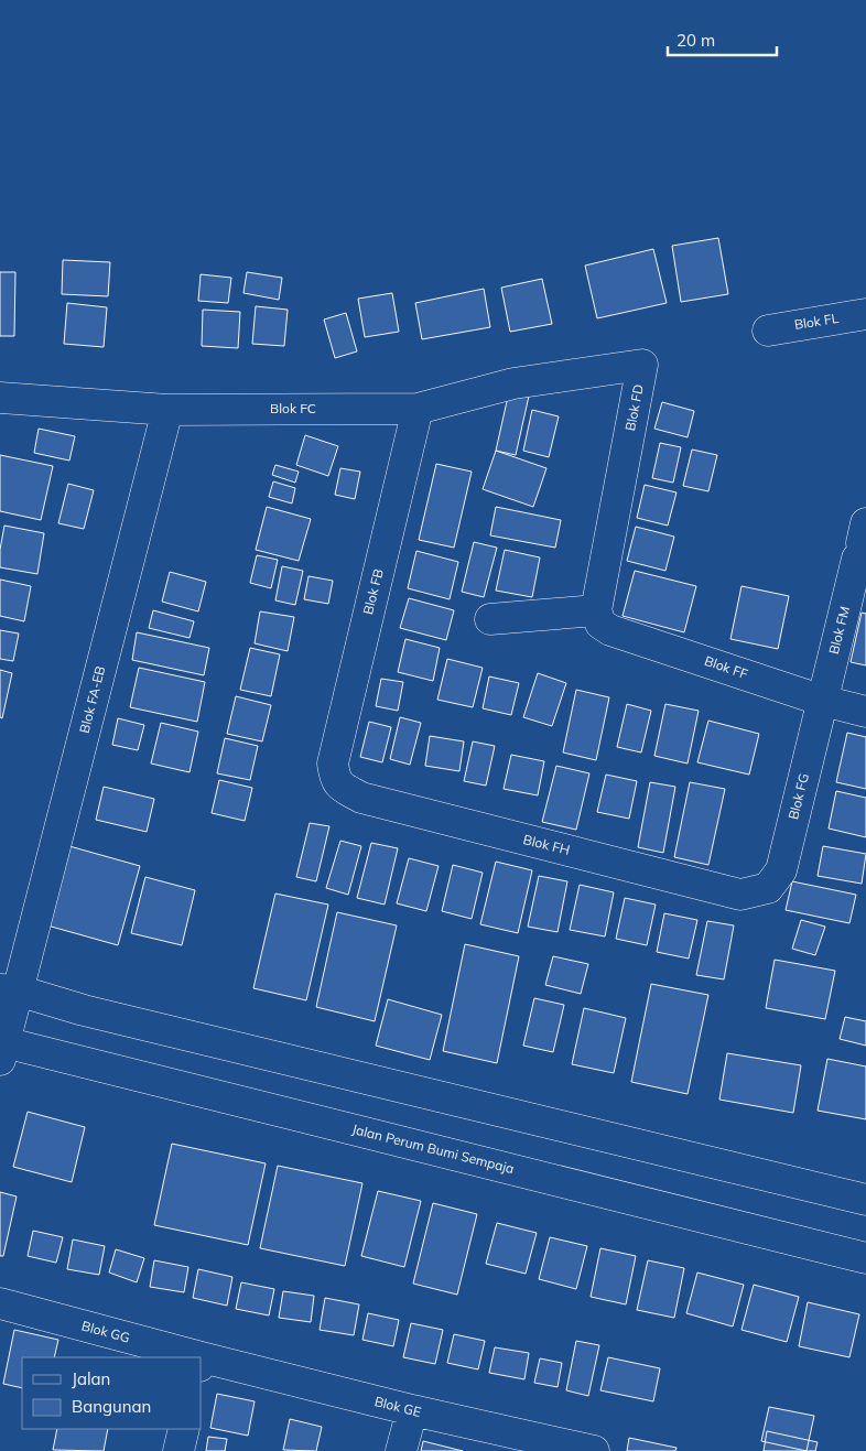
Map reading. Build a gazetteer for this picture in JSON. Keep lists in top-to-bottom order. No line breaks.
{"streets":{"street":["Blok FL","Blok FD","Blok FC","Blok FB","Blok FM","Blok FF","Blok FA-EB","Blok FG","Blok FH","Jalan Perum Bumi Sempaja","Blok GG","Blok GE"]},"crossings":[["Blok FD","Blok FC"],["Blok FD","Blok FB"],["Blok FD","Blok FF"],["Blok FC","Blok FB"],["Blok FC","Blok FA-EB"],["Blok FB","Blok FH"],["Blok FM","Blok FF"],["Blok FM","Blok FG"],["Blok FF","Blok FG"],["Blok FA-EB","Jalan Perum Bumi Sempaja"],["Blok FG","Blok FH"]],"legend":["Jalan","Bangunan"],"scale_bar":"20 m"}
